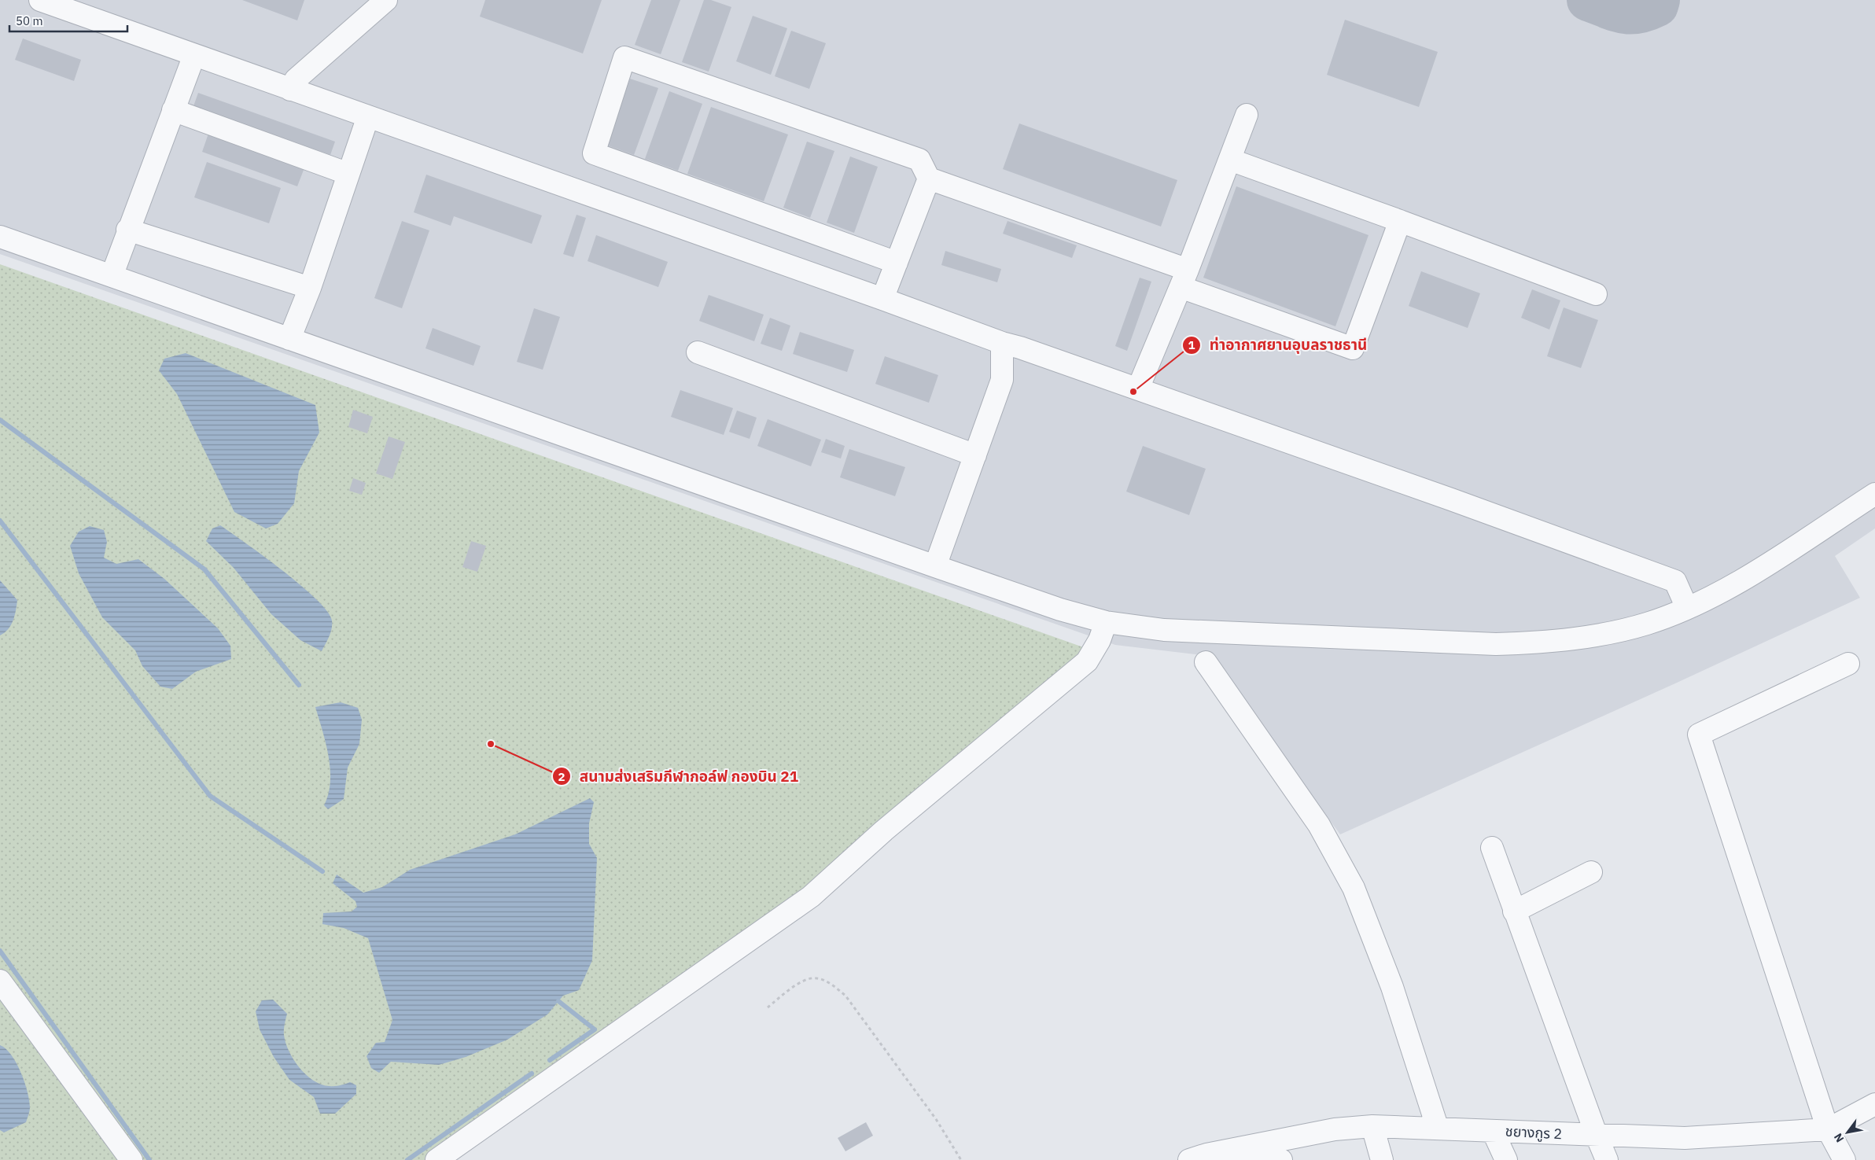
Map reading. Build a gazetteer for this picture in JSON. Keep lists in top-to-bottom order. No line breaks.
{"streets":{"street":["ชยางกูร 2"]},"places":["ท่าอากาศยานอุบลราชธานี","สนามส่งเสริมกีฬากอล์ฟ กองบิน 21"],"scale_bar":"50 m","north":"bottom left"}
